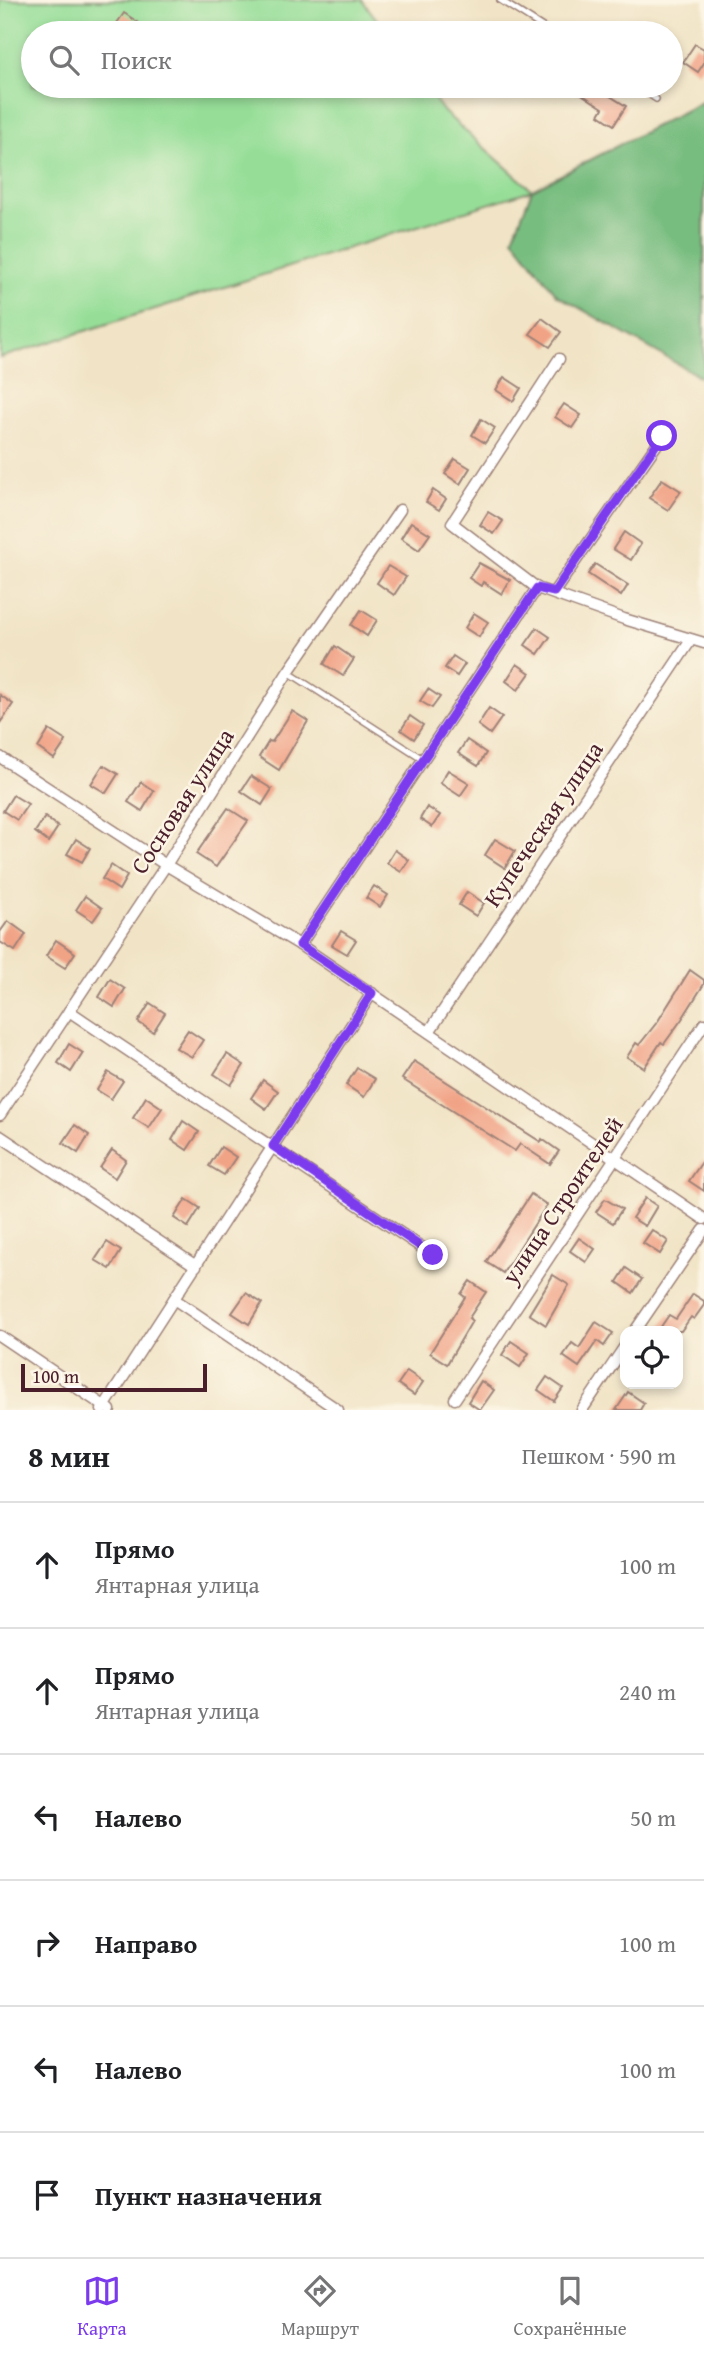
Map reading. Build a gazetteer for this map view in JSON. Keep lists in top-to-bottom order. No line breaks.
{"streets":{"street":["Сосновая улица","Купеческая улица","улица Строителей"]},"scale_bar":"100 m","page":{"search":"Поиск","scale":"100 m","heading":["8 мин","Пешком · 590 m"],"list":[["Прямо","Янтарная улица","100 m"],["Прямо","Янтарная улица","240 m"],["Налево","50 m"],["Направо","100 m"],["Налево","100 m"],"Пункт назначения"],"nav":["Карта","Маршрут","Сохранённые"]}}
